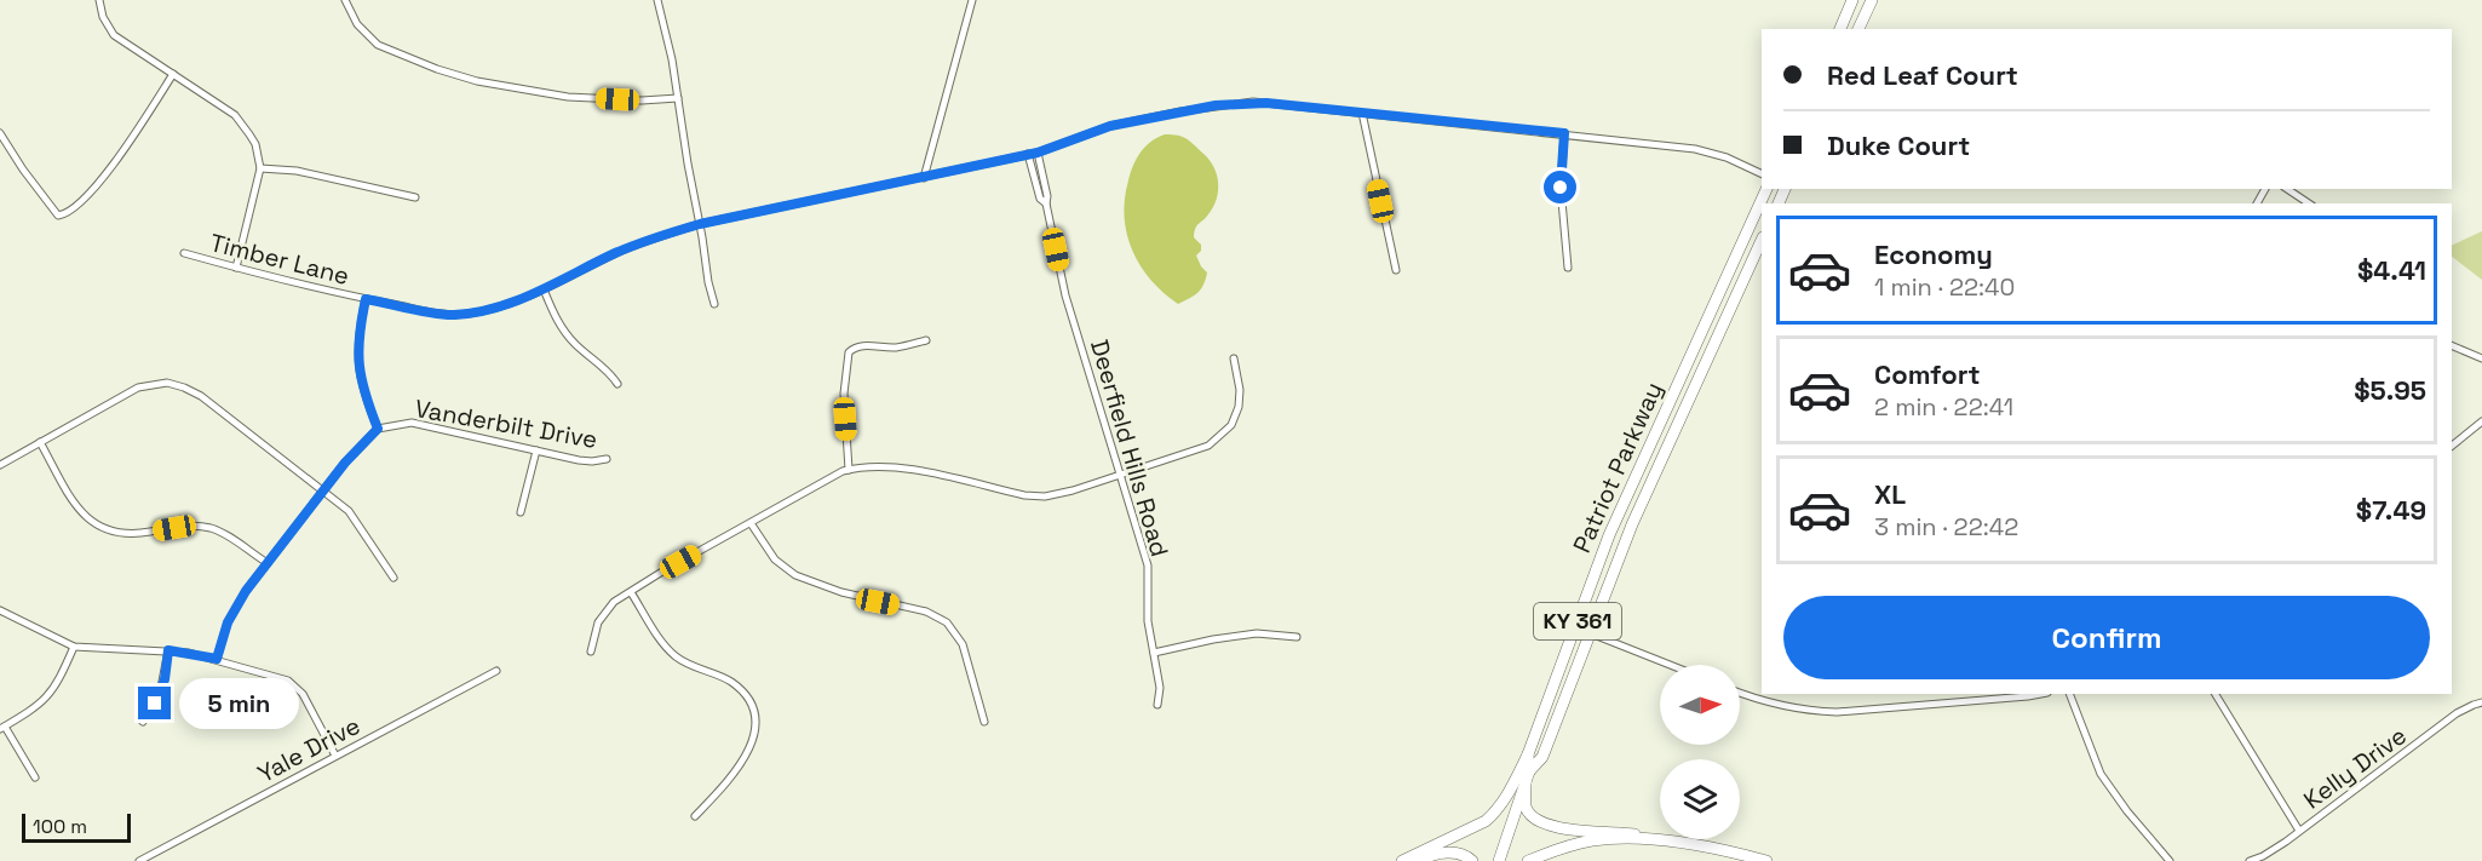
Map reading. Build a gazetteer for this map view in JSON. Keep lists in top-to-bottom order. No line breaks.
{"streets":{"main road":["Patriot Parkway","KY 361"],"street":["Timber Lane","Vanderbilt Drive","Deerfield Hills Road","Yale Drive","Kelly Drive"]},"crossings":[["Timber Lane","Deerfield Hills Road"]],"scale_bar":"100 m","north":"right","page":{"banner":["Red Leaf Court","Duke Court"],"list":[{"name":"Economy","note":"1 min · 22:40","value":"$4.41"},{"name":"Comfort","note":"2 min · 22:41","value":"$5.95"},{"name":"XL","note":"3 min · 22:42","value":"$7.49"}],"buttons":"Confirm","bubble":"5 min","scale":"100 m"}}
